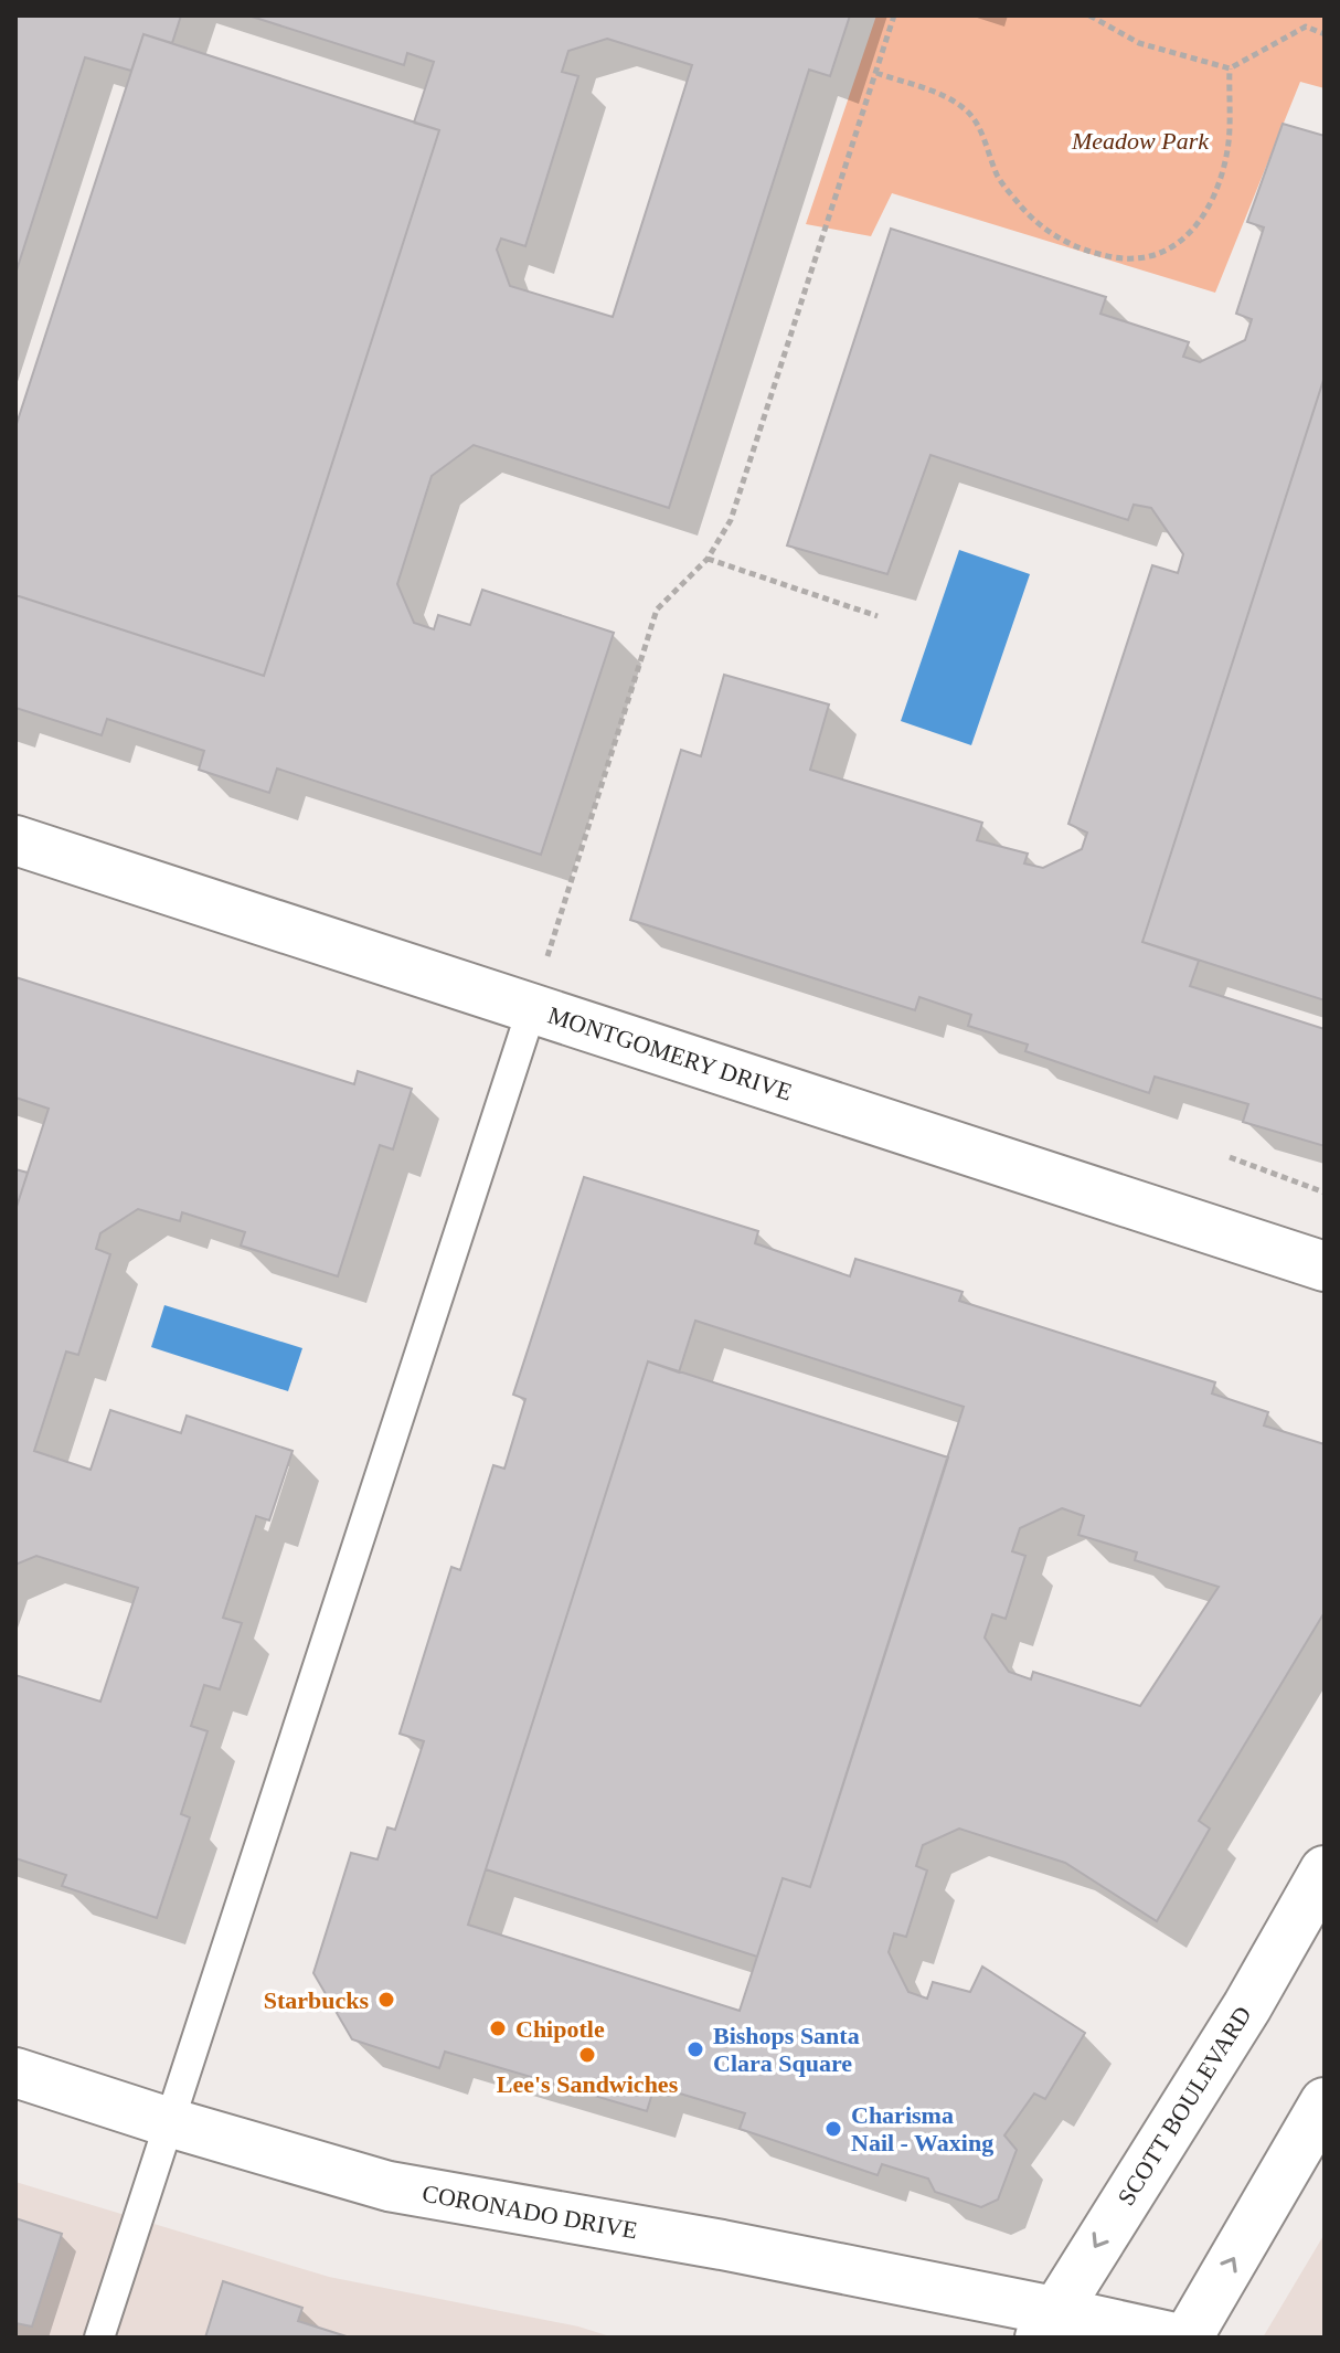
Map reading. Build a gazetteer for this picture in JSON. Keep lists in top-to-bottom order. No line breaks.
{"streets":{"street":["MONTGOMERY DRIVE","SCOTT BOULEVARD","CORONADO DRIVE"]},"crossings":[["SCOTT BOULEVARD","CORONADO DRIVE"]],"parks":["Meadow Park"],"places":["Starbucks","Chipotle","Bishops Santa Clara Square","Lee's Sandwiches","Charisma Nail - Waxing"]}
